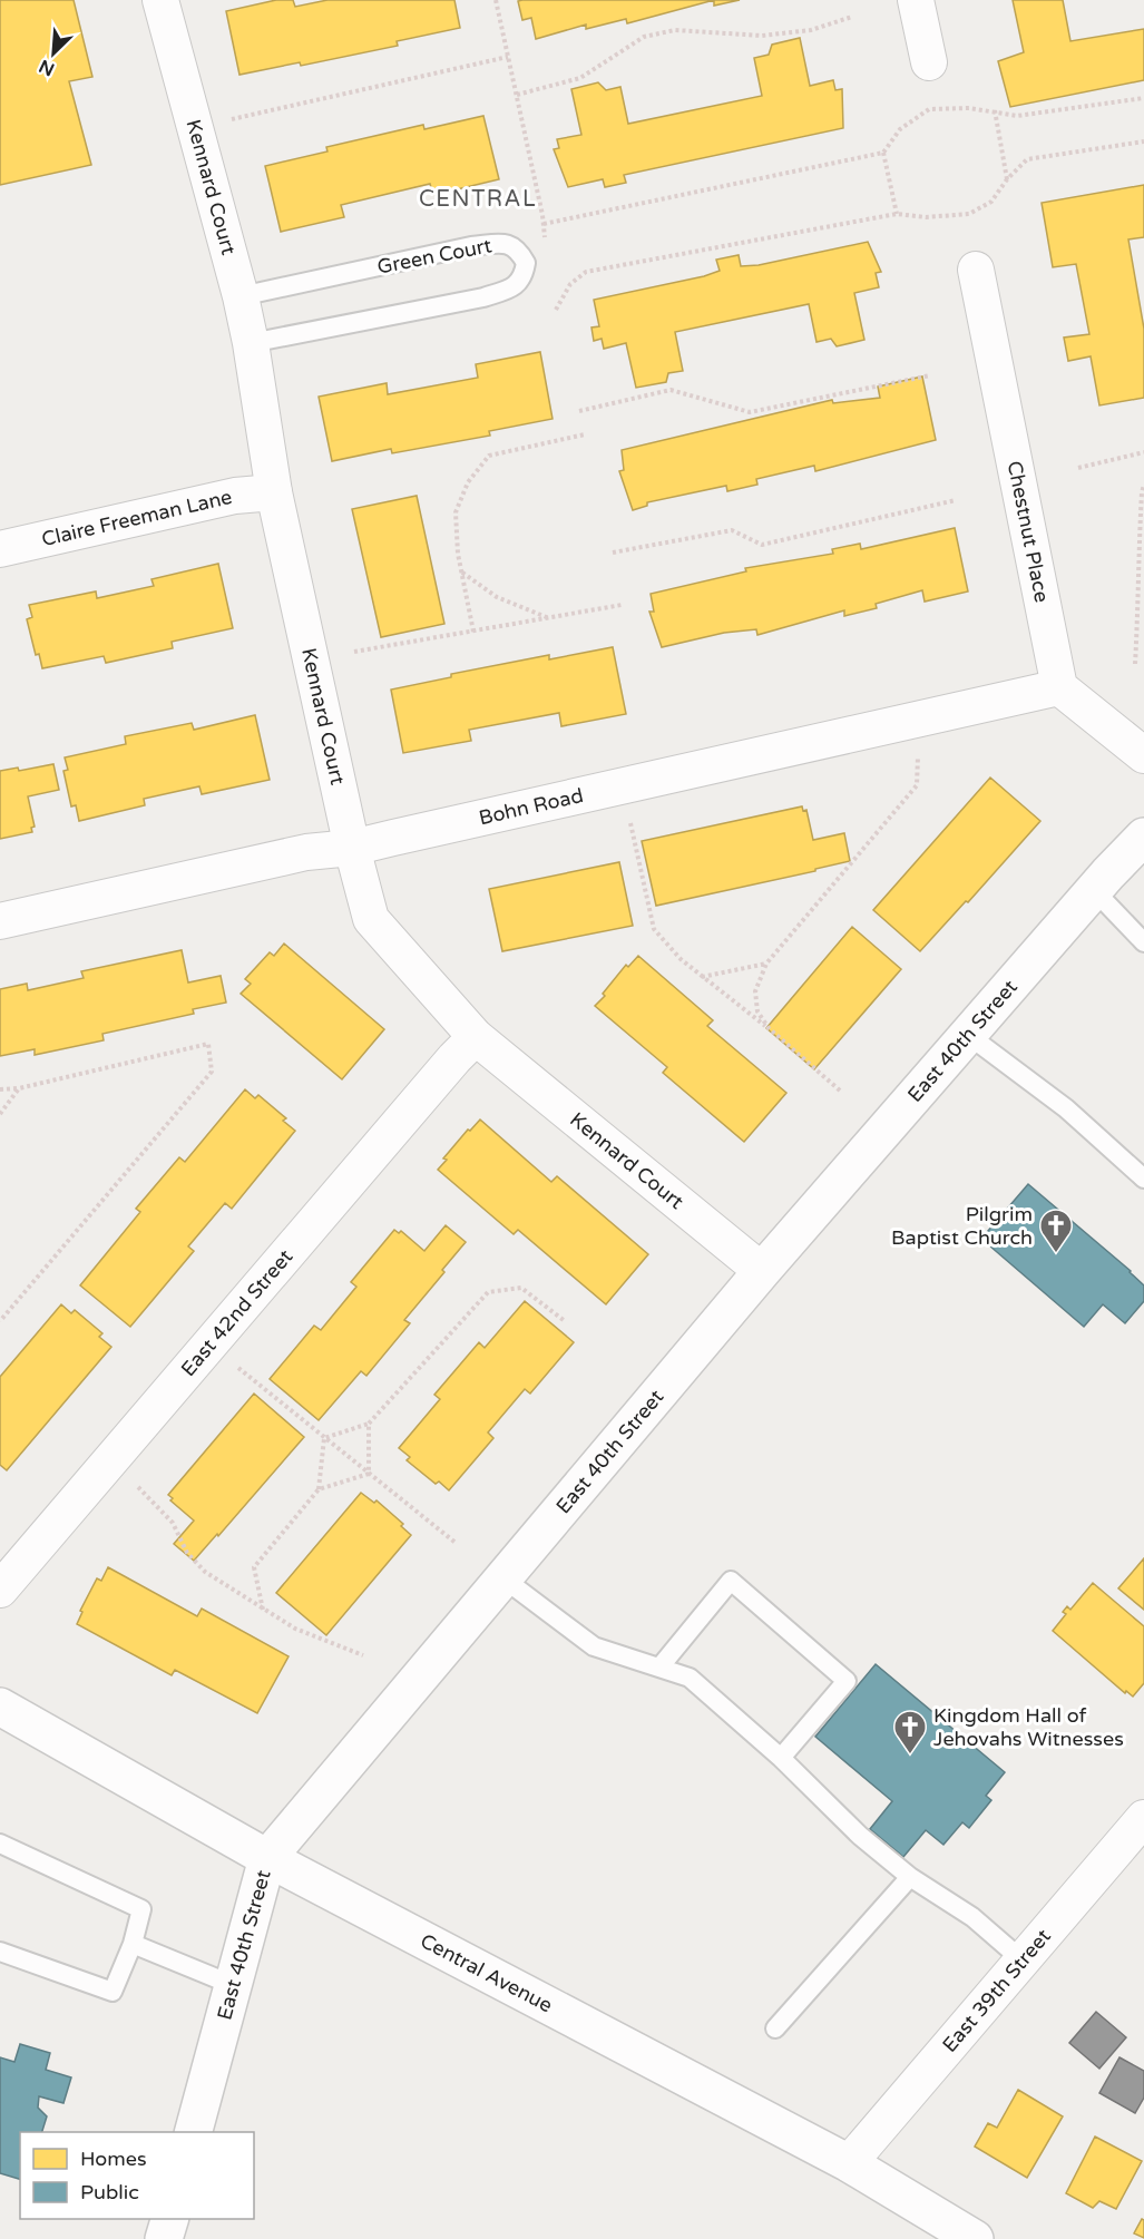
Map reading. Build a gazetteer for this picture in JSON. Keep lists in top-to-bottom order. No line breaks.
{"streets":{"street":["Kennard Court","Claire Freeman Lane","Chestnut Place","Bohn Road","East 40th Street","East 42nd Street","Central Avenue","East 39th Street"],"lane":["Green Court"]},"crossings":[["Kennard Court","Green Court"],["Kennard Court","Claire Freeman Lane"],["Kennard Court","Bohn Road"],["Kennard Court","East 40th Street"],["Kennard Court","East 42nd Street"],["Chestnut Place","Bohn Road"],["East 40th Street","Central Avenue"],["Central Avenue","East 39th Street"]],"districts":["CENTRAL"],"places":{"church":["Pilgrim Baptist Church","Kingdom Hall of Jehovahs Witnesses"]},"legend":["Homes","Public"],"north":"bottom left"}
